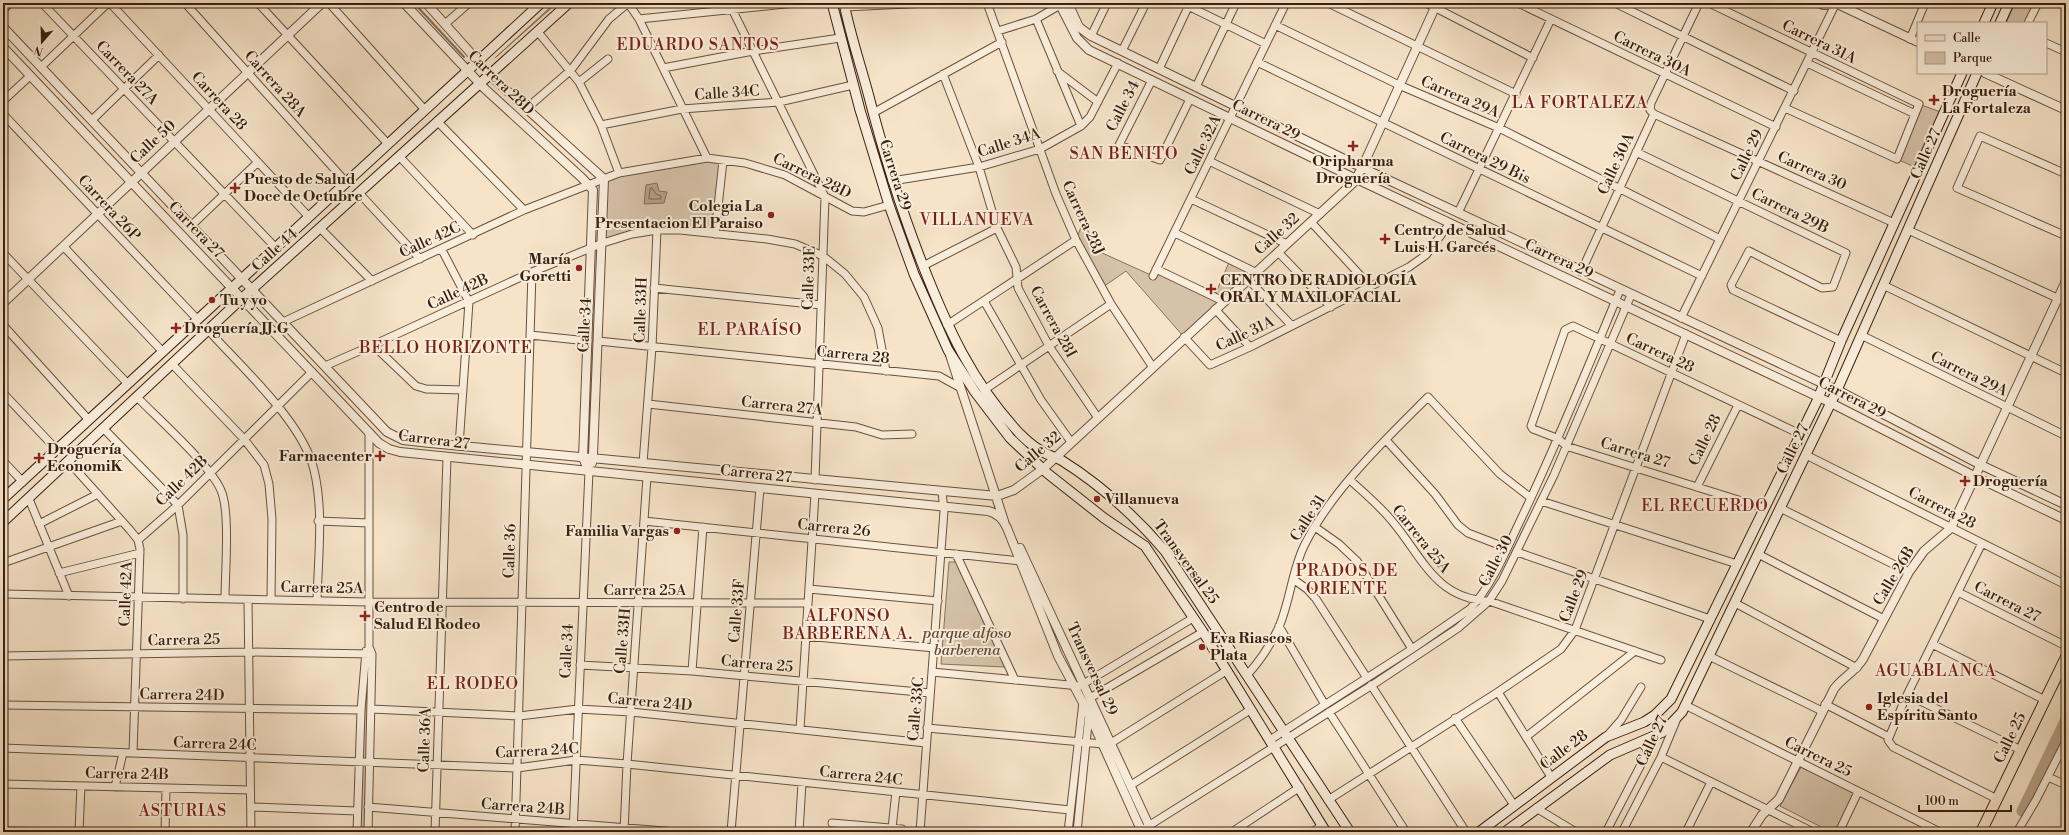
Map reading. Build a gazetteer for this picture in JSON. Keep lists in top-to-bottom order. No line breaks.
{"streets":{"main road":["Carrera 29","Calle 27","Calle 44","Calle 28","Transversal 25","Calle 25"],"street":["Carrera 31A","Carrera 30A","Carrera 27A","Carrera 28D","Carrera 28A","Calle 34C","Carrera 29A","Carrera 28","Calle 34","Calle 50","Calle 34A","Calle 32A","Calle 29","Carrera 29 Bis","Calle 30A","Carrera 30","Carrera 26P","Carrera 29B","Carrera 28J","Carrera 27","Calle 32","Calle 42C","Calle 33E","Calle 42B","Calle 33H","Carrera 28I","Calle 31A","Calle 31","Carrera 26","Carrera 25A","Calle 36","Calle 30","Calle 26B","Calle 42A","Calle 33F","Carrera 25","Transversal 29","Carrera 24D","Calle 33C","Calle 36A","Carrera 24C","Carrera 24B"]},"crossings":[["Carrera 31A","Calle 29"],["Carrera 30A","Calle 29"],["Carrera 30A","Calle 30A"],["Carrera 27A","Calle 50"],["Carrera 27A","Calle 44"],["Carrera 27A","Calle 33E"],["Carrera 27A","Calle 33H"],["Carrera 28D","Calle 34"],["Carrera 28D","Carrera 29"],["Carrera 28D","Calle 42C"],["Carrera 28D","Calle 44"],["Carrera 28D","Calle 33E"],["Carrera 28A","Calle 50"],["Carrera 28A","Calle 44"],["Calle 34C","Carrera 29"],["Carrera 29A","Calle 32A"],["Carrera 29A","Calle 27"],["Carrera 29A","Calle 29"],["Carrera 29A","Calle 30A"],["Carrera 29A","Calle 32"],["Carrera 29A","Calle 26B"],["Carrera 28","Calle 34"],["Carrera 28","Calle 50"],["Carrera 28","Calle 27"],["Carrera 28","Calle 29"],["Carrera 28","Calle 44"],["Carrera 28","Calle 33E"],["Carrera 28","Calle 42B"],["Carrera 28","Calle 33H"],["Carrera 28","Calle 28"],["Carrera 28","Calle 30"],["Carrera 28","Calle 26B"],["Carrera 28","Transversal 29"],["Calle 34","Carrera 29"],["Calle 34","Carrera 27"],["Calle 34","Calle 42C"],["Calle 34","Calle 42B"],["Calle 34","Carrera 25A"],["Calle 34","Carrera 25"],["Calle 34","Carrera 24D"],["Calle 34","Carrera 24C"],["Calle 34","Carrera 24B"],["Carrera 29","Calle 34A"],["Carrera 29","Calle 32A"],["Carrera 29","Calle 27"],["Carrera 29","Calle 29"],["Carrera 29","Calle 30A"],["Carrera 29","Calle 32"],["Carrera 29","Calle 31A"],["Carrera 29","Calle 30"],["Carrera 29","Transversal 25"],["Carrera 29","Calle 26B"],["Carrera 29","Transversal 29"],["Calle 50","Carrera 26P"],["Calle 50","Carrera 27"],["Calle 34A","Carrera 28J"],["Calle 34A","Carrera 28I"],["Calle 32A","Carrera 29 Bis"],["Calle 32A","Calle 32"],["Calle 27","Carrera 30"],["Calle 27","Carrera 29B"],["Calle 27","Carrera 27"],["Calle 27","Calle 28"],["Calle 27","Carrera 25"],["Calle 29","Carrera 29 Bis"],["Calle 29","Carrera 30"],["Calle 29","Carrera 29B"],["Calle 29","Carrera 27"],["Calle 29","Carrera 25A"],["Calle 29","Transversal 25"],["Carrera 29 Bis","Calle 30A"],["Carrera 29 Bis","Calle 32"],["Calle 30A","Carrera 30"],["Calle 30A","Carrera 29B"],["Carrera 26P","Calle 44"],["Carrera 28J","Calle 32"],["Carrera 27","Calle 32"],["Carrera 27","Calle 42C"],["Carrera 27","Calle 44"],["Carrera 27","Calle 33E"],["Carrera 27","Calle 42B"],["Carrera 27","Calle 33H"],["Carrera 27","Calle 28"],["Carrera 27","Calle 36"],["Carrera 27","Calle 30"],["Carrera 27","Calle 33F"],["Carrera 27","Transversal 29"],["Carrera 27","Calle 33C"],["Carrera 27","Calle 36A"],["Calle 32","Carrera 28I"],["Calle 32","Calle 31A"],["Calle 32","Transversal 25"],["Calle 32","Transversal 29"],["Calle 44","Calle 42A"],["Calle 33E","Calle 42B"],["Calle 42B","Calle 33H"],["Calle 42B","Calle 36"],["Calle 42B","Calle 42A"],["Calle 33H","Carrera 26"],["Calle 33H","Carrera 25A"],["Calle 33H","Carrera 25"],["Calle 33H","Carrera 24D"],["Calle 33H","Carrera 24C"],["Calle 33H","Carrera 24B"],["Calle 31","Carrera 25A"],["Calle 31","Calle 30"],["Calle 31","Transversal 25"],["Carrera 26","Calle 33F"],["Carrera 26","Transversal 29"],["Carrera 26","Calle 33C"],["Carrera 25A","Calle 36"],["Carrera 25A","Calle 30"],["Carrera 25A","Calle 42A"],["Carrera 25A","Calle 33F"],["Carrera 25A","Calle 36A"],["Calle 36","Carrera 24D"],["Calle 36","Carrera 24C"],["Calle 36","Carrera 24B"],["Calle 30","Transversal 25"],["Transversal 25","Transversal 29"],["Calle 26B","Carrera 25"],["Calle 42A","Carrera 25"],["Calle 42A","Carrera 24D"],["Calle 42A","Carrera 24C"],["Calle 33F","Carrera 25"],["Calle 33F","Carrera 24D"],["Calle 33F","Carrera 24C"],["Carrera 25","Calle 33C"],["Carrera 24D","Calle 33C"],["Carrera 24D","Calle 36A"],["Calle 33C","Carrera 24C"],["Calle 36A","Carrera 24C"],["Calle 36A","Carrera 24B"]],"districts":["EDUARDO SANTOS","LA FORTALEZA","SAN BENITO","VILLANUEVA","EL PARAÍSO","BELLO HORIZONTE","EL RECUERDO","PRADOS DE ORIENTE","ALFONSO BARBERENA A.","AGUABLANCA","EL RODEO","ASTURIAS"],"parks":["parque alfoso barberena"],"places":{"health":["Droguería La Fortaleza","Oripharma Droguería","Puesto de Salud Doce de Octubre","Centro de Salud Luis H. Garcés","CENTRO DE RADIOLOGÍA ORAL Y MAXILOFACIAL","Droguería JJ.G","Farmacenter","Droguería EconomiK","Droguería","Centro de Salud El Rodeo"],"other":["Colegia La Presentacion El Paraiso","María Goretti","Tu y yo","Villanueva","Familia Vargas","Eva Riascos Plata","Iglesia del Espíritu Santo"]},"legend":["Calle","Parque"],"scale_bar":"100 m","north":"bottom"}
